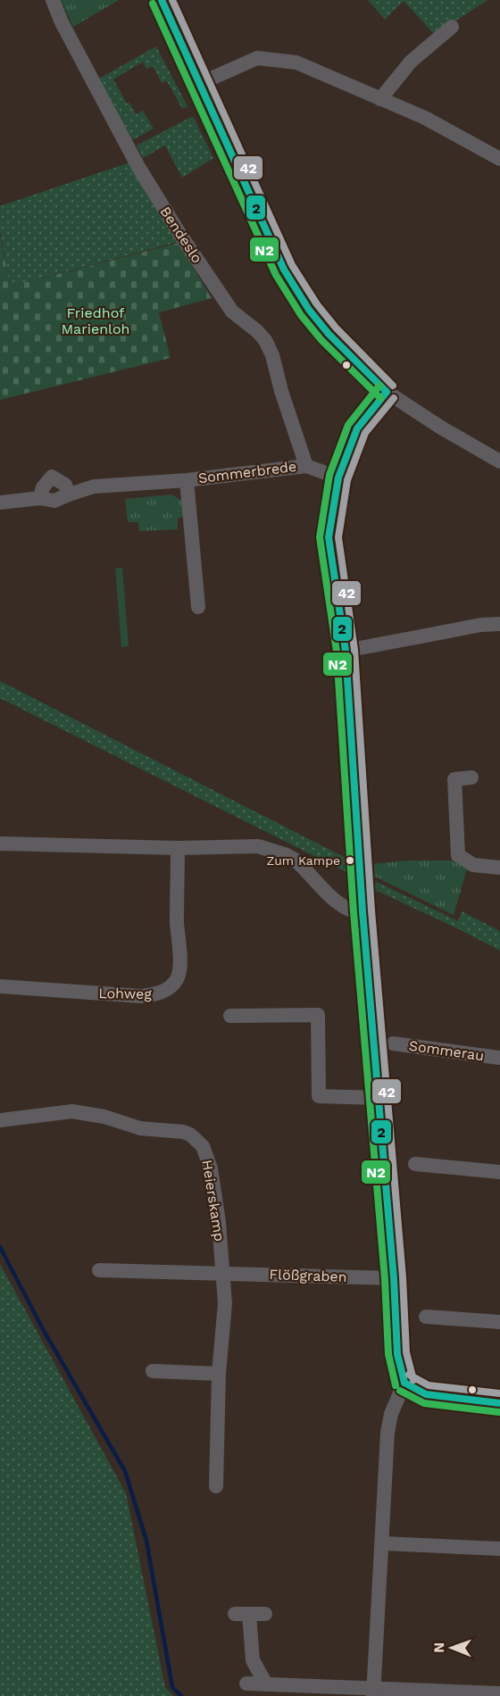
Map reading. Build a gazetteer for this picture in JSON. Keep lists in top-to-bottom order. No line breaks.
{"streets":{"street":["Bendeslo","Sommerbrede","Lohweg","Sommerau","Heierskamp","Flößgraben"]},"crossings":[["Bendeslo","Sommerbrede"],["Heierskamp","Flößgraben"]],"parks":["Friedhof Marienloh"],"places":["Zum Kampe"],"lines":["transit line 2","transit line 42","transit line N2"],"north":"left"}
